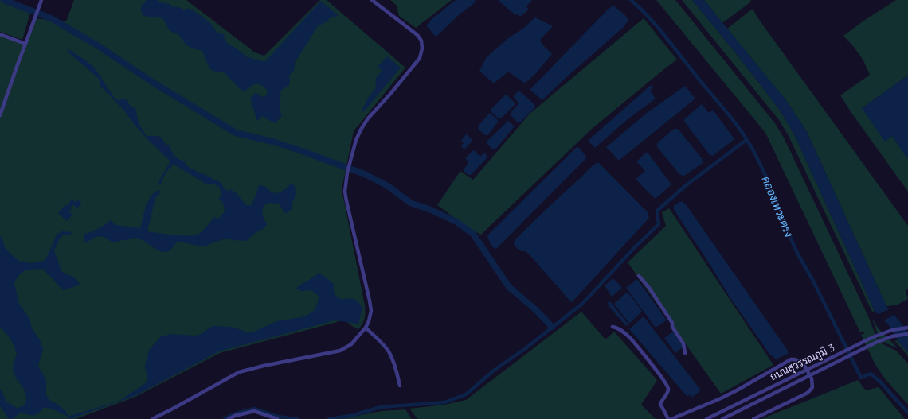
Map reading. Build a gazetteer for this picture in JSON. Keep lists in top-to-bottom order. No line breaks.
{"streets":{"street":["ถนนสุวรรณภูมิ 3"]},"water":["คลองเทวะตรง"]}
